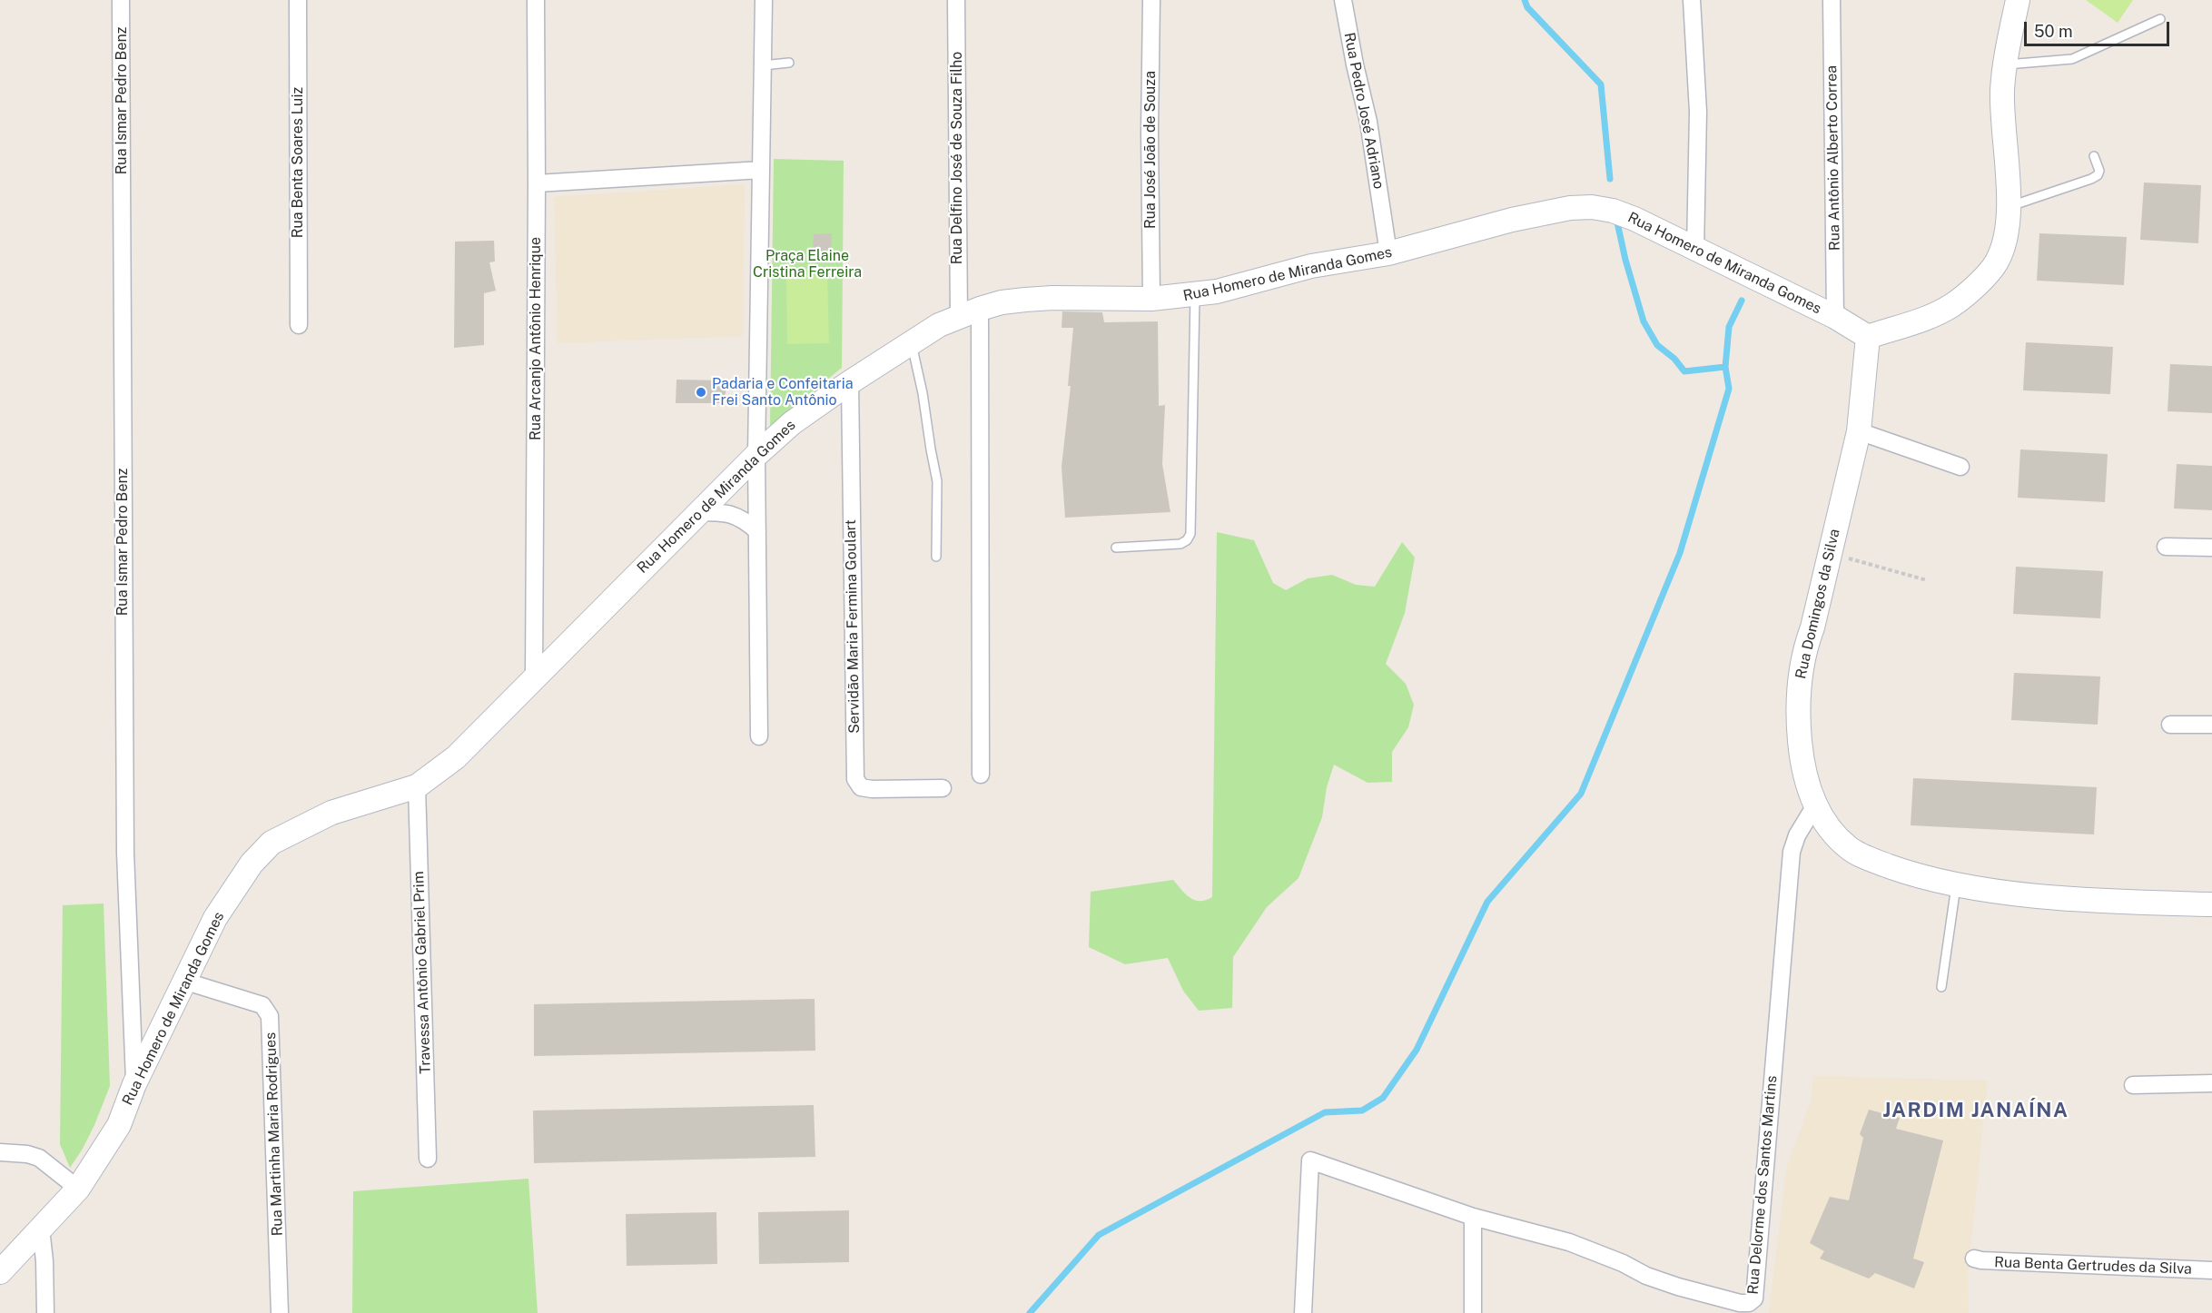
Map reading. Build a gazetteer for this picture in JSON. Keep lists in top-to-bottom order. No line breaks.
{"streets":{"street":["Rua Ismar Pedro Benz","Rua Pedro José Adriano","Rua José João de Souza","Rua Delfino José de Souza Filho","Rua Antônio Alberto Correa","Rua Benta Soares Luiz","Rua Homero de Miranda Gomes","Rua Arcanjo Antônio Henrique","Rua Domingos da Silva","Servidão Maria Fermina Goulart","Travessa Antônio Gabriel Prim","Rua Martinha Maria Rodrigues","Rua Delorme dos Santos Martins","Rua Benta Gertrudes da Silva"]},"crossings":[["Rua Ismar Pedro Benz","Rua Homero de Miranda Gomes"],["Rua Pedro José Adriano","Rua Homero de Miranda Gomes"],["Rua José João de Souza","Rua Homero de Miranda Gomes"],["Rua Delfino José de Souza Filho","Rua Homero de Miranda Gomes"],["Rua Antônio Alberto Correa","Rua Homero de Miranda Gomes"],["Rua Homero de Miranda Gomes","Rua Arcanjo Antônio Henrique"],["Rua Homero de Miranda Gomes","Rua Domingos da Silva"],["Rua Homero de Miranda Gomes","Servidão Maria Fermina Goulart"],["Rua Homero de Miranda Gomes","Travessa Antônio Gabriel Prim"],["Rua Homero de Miranda Gomes","Rua Martinha Maria Rodrigues"],["Rua Domingos da Silva","Rua Delorme dos Santos Martins"]],"districts":["JARDIM JANAÍNA"],"parks":["Praça Elaine Cristina Ferreira"],"places":["Padaria e Confeitaria Frei Santo Antônio"],"scale_bar":"50 m"}
